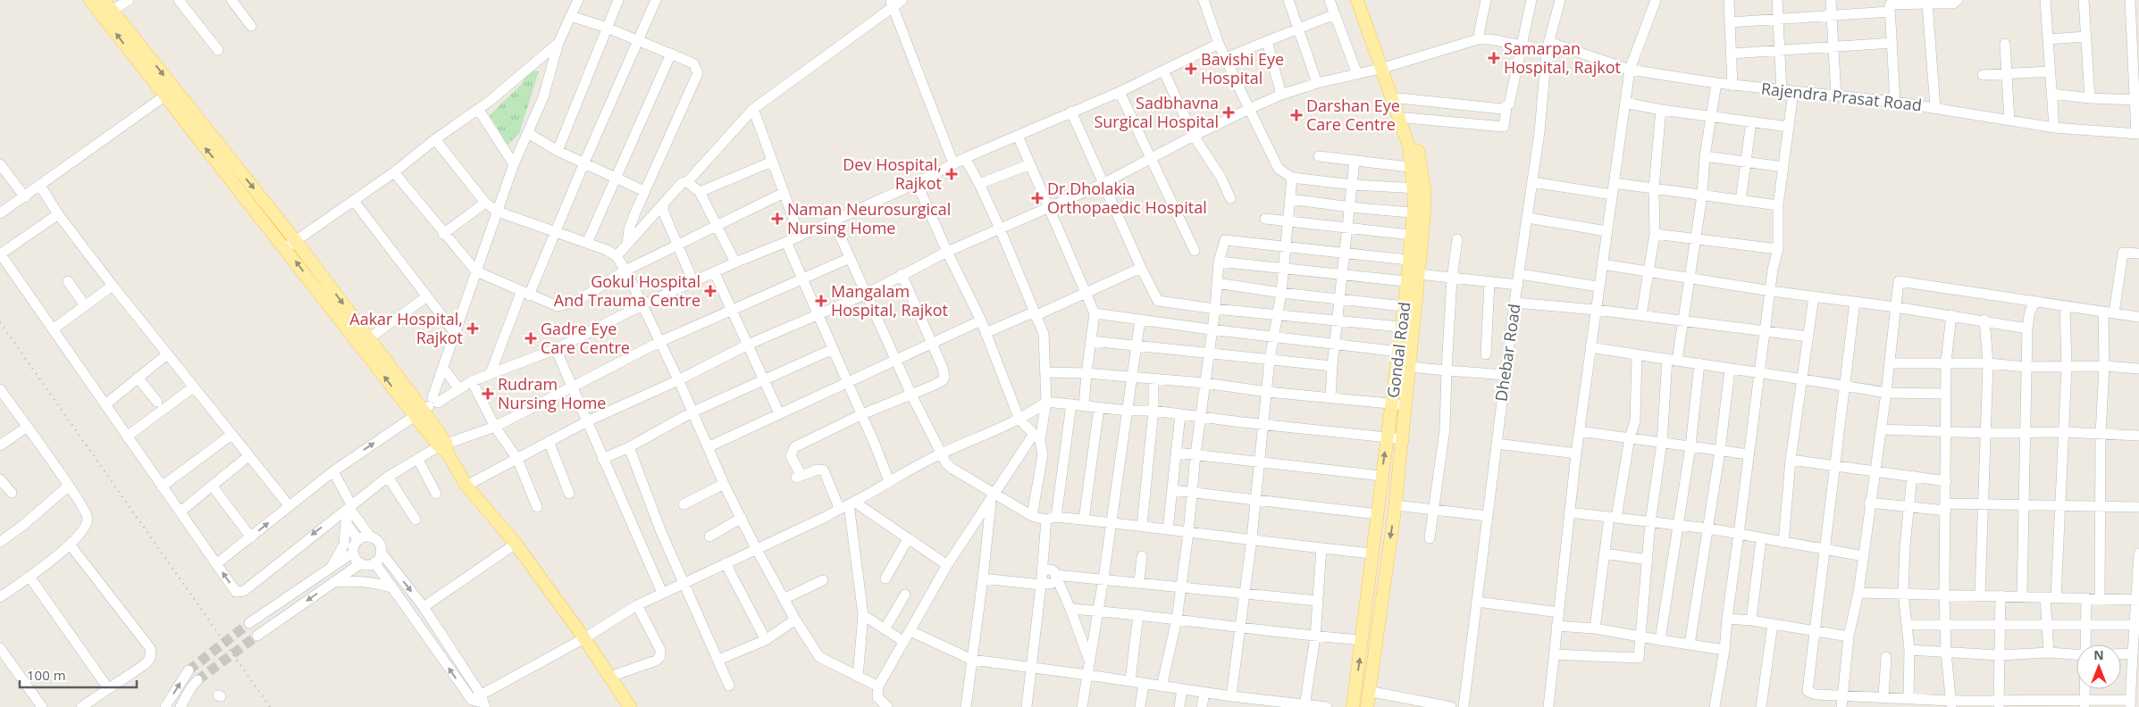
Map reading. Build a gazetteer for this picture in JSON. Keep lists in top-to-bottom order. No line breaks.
{"streets":{"main road":["Gondal Road"],"street":["Rajendra Prasat Road","Dhebar Road"]},"crossings":[["Rajendra Prasat Road","Dhebar Road"]],"places":{"health":["Samarpan Hospital, Rajkot","Bavishi Eye Hospital","Sadbhavna Surgical Hospital","Darshan Eye Care Centre","Dev Hospital, Rajkot","Dr.Dholakia Orthopaedic Hospital","Naman Neurosurgical Nursing Home","Gokul Hospital And Trauma Centre","Mangalam Hospital, Rajkot","Aakar Hospital, Rajkot","Gadre Eye Care Centre","Rudram Nursing Home"]},"scale_bar":"100 m","north":"top"}
